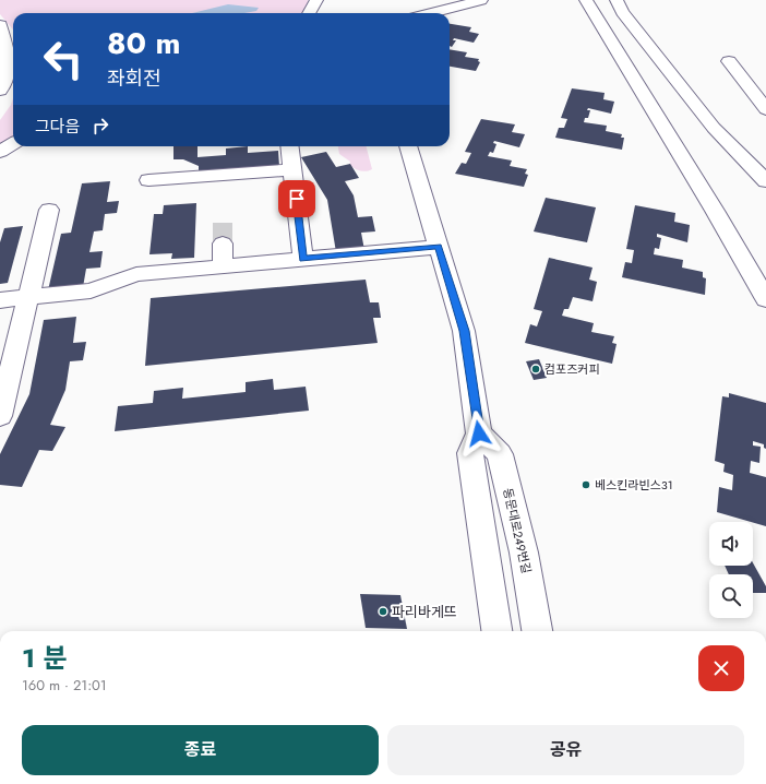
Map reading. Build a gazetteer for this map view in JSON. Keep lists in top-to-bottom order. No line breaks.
{"streets":{"main road":["동문대로249번길"]},"places":["컴포즈커피","베스킨라빈스31","파리바게뜨"],"page":{"turn":["80 m","좌회전"],"then":"그다음","heading":["1 분","160 m · 21:01"],"buttons":["종료","공유"]}}
